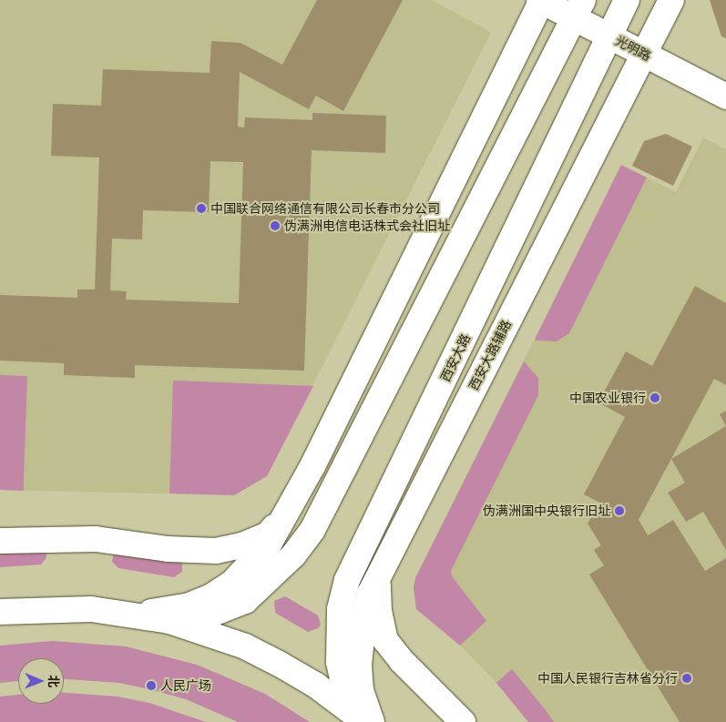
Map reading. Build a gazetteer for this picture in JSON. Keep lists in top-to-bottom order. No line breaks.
{"streets":{"street":["光明路","西安大路辅路","西安大路"]},"crossings":[["光明路","西安大路辅路"],["光明路","西安大路"]],"places":["中国联合网络通信有限公司长春市分公司","伪满洲电信电话株式会社旧址","中国农业银行","伪满洲国中央银行旧址","中国人民银行吉林省分行","人民广场"],"north":"right"}
